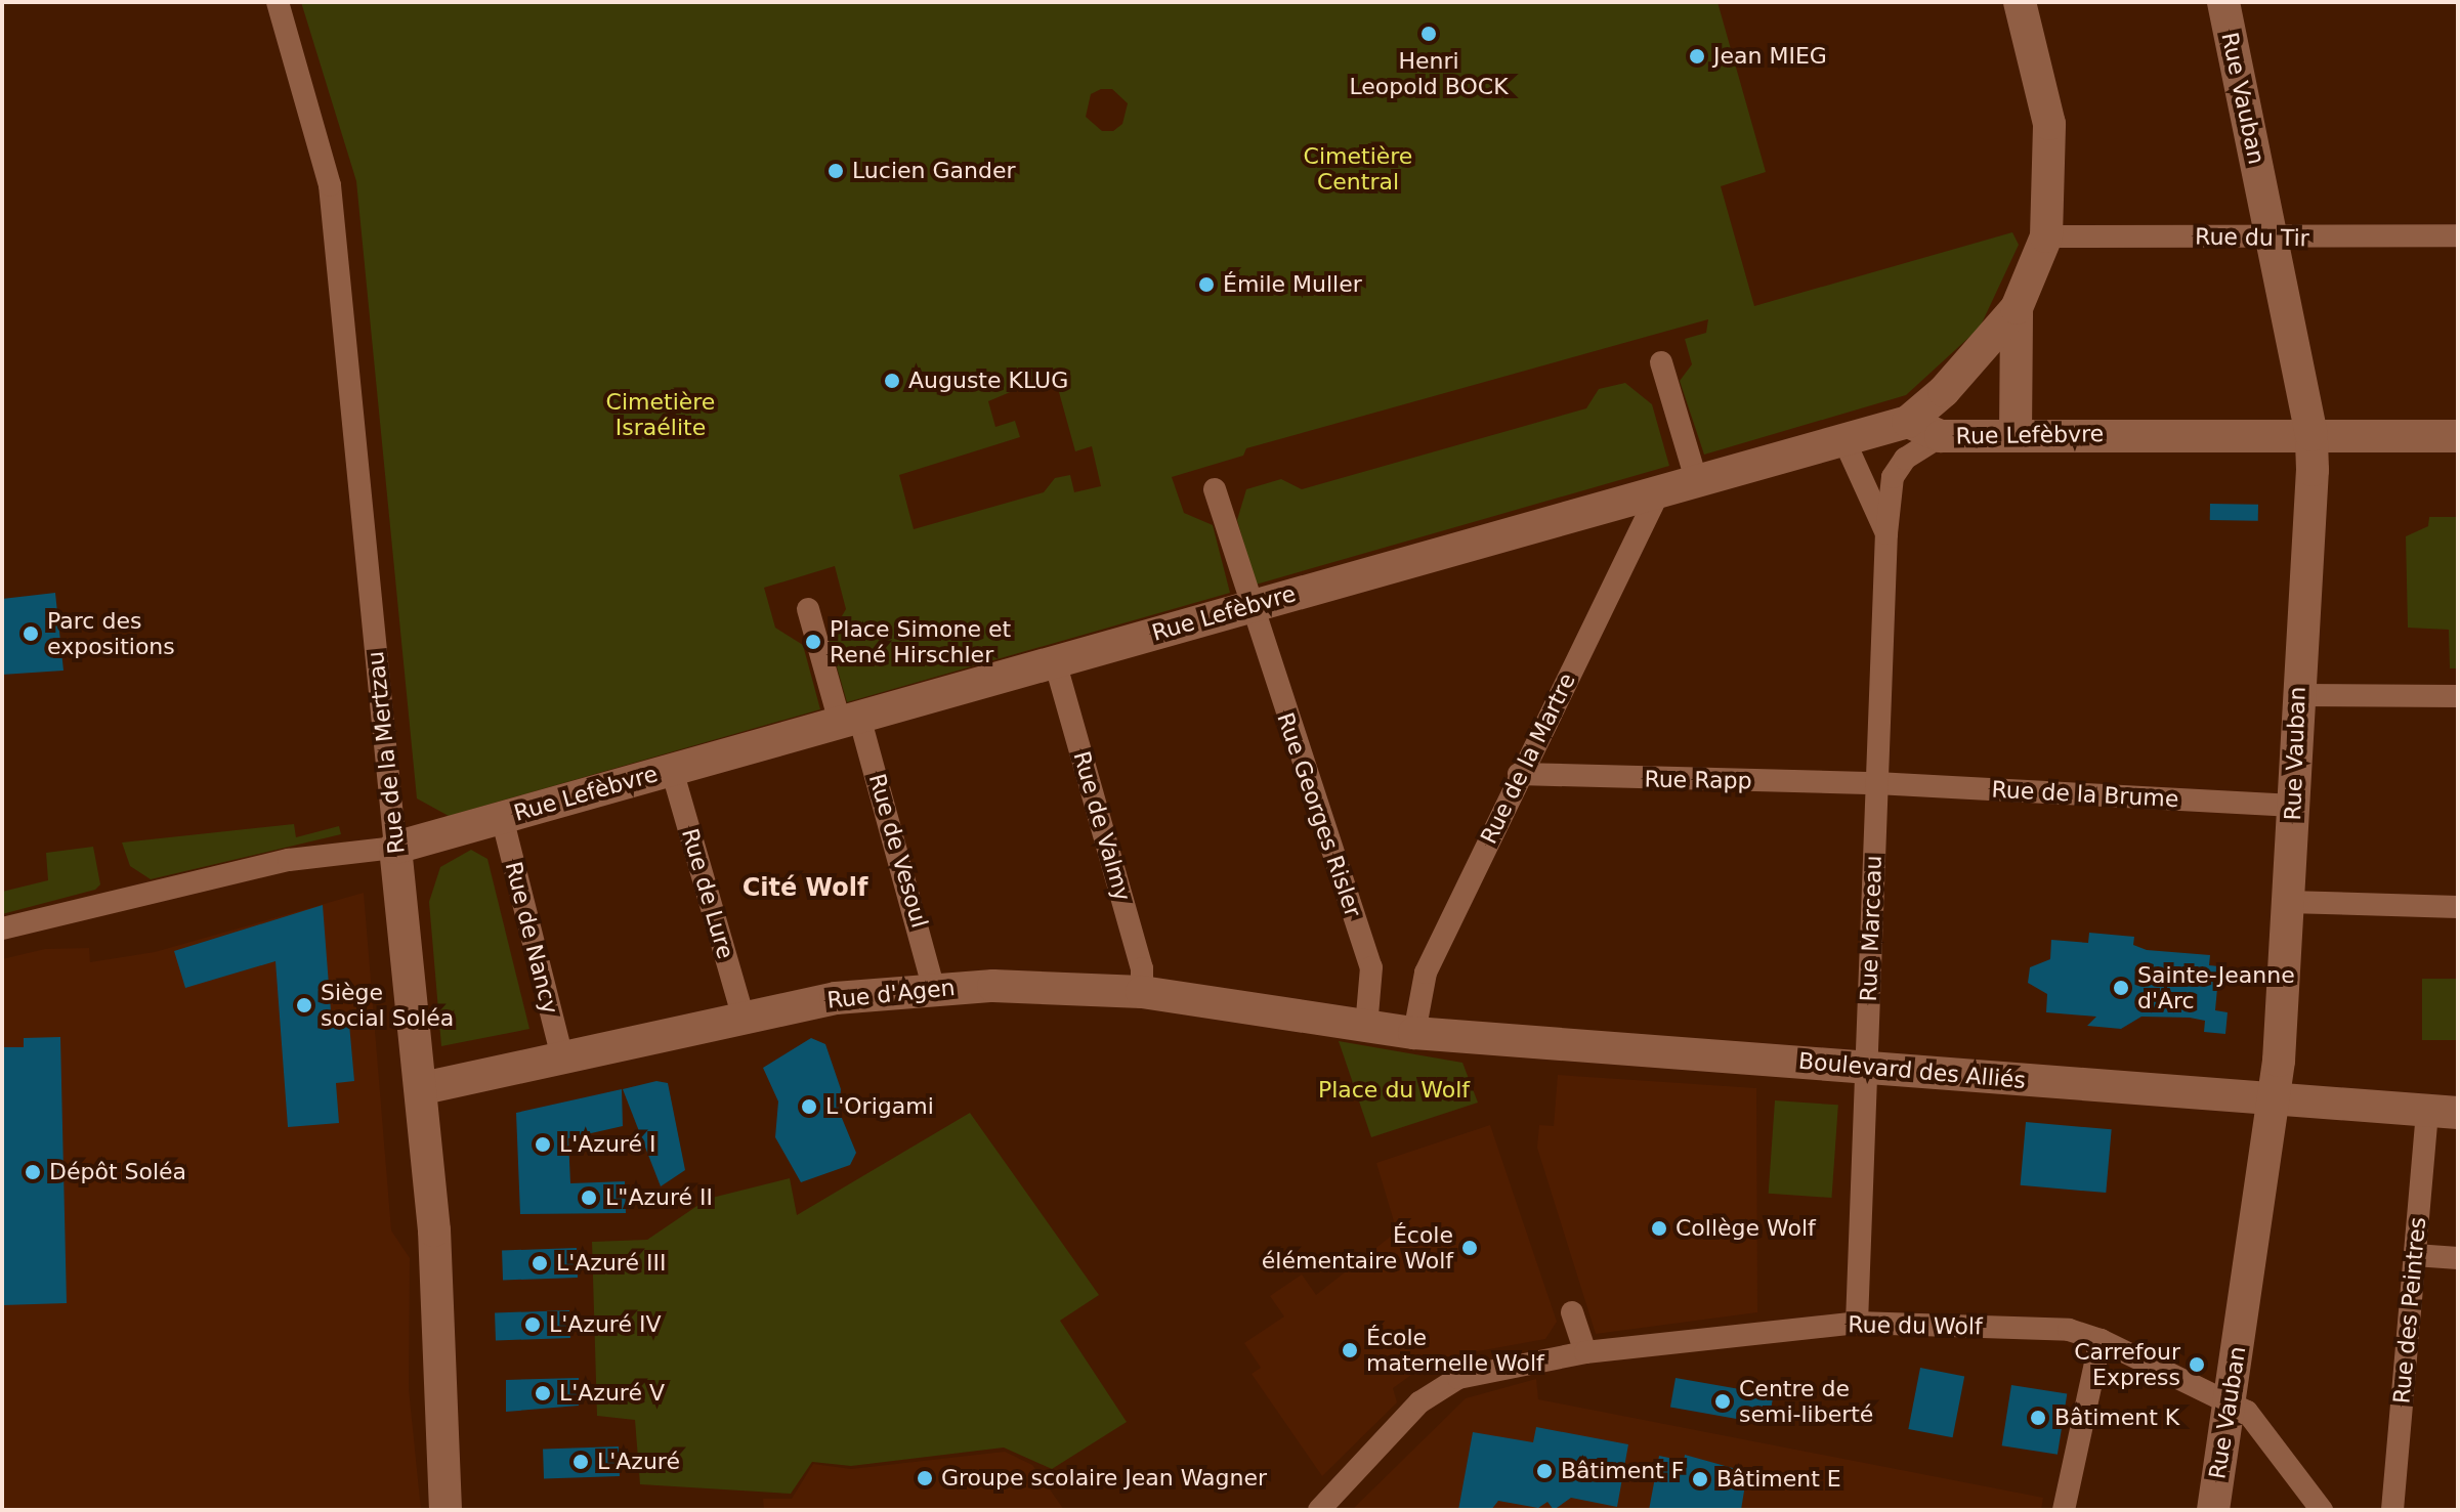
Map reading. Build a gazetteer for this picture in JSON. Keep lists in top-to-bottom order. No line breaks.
{"streets":{"main road":["Rue Vauban","Rue Lefèbvre","Rue de la Mertzau","Rue d'Agen","Boulevard des Alliés"],"street":["Rue du Tir","Rue de la Martre","Rue Rapp","Rue de la Brume","Rue Georges Risler","Rue de Valmy","Rue de Vesoul","Rue de Lure","Rue Marceau","Rue de Nancy","Rue des Peintres","Rue du Wolf"]},"crossings":[["Rue Vauban","Rue du Tir"],["Rue Vauban","Rue Lefèbvre"],["Rue Vauban","Rue de la Brume"],["Rue Vauban","Boulevard des Alliés"],["Rue Vauban","Rue du Wolf"],["Rue Lefèbvre","Rue de la Mertzau"],["Rue Lefèbvre","Rue de la Martre"],["Rue Lefèbvre","Rue Georges Risler"],["Rue Lefèbvre","Rue de Valmy"],["Rue Lefèbvre","Rue de Vesoul"],["Rue Lefèbvre","Rue de Lure"],["Rue Lefèbvre","Rue Marceau"],["Rue Lefèbvre","Rue de Nancy"],["Rue de la Mertzau","Rue d'Agen"],["Rue de la Martre","Rue Rapp"],["Rue de la Martre","Boulevard des Alliés"],["Rue Rapp","Rue de la Brume"],["Rue Rapp","Rue Marceau"],["Rue de la Brume","Rue Marceau"],["Rue Georges Risler","Rue d'Agen"],["Rue Georges Risler","Boulevard des Alliés"],["Rue de Valmy","Rue d'Agen"],["Rue de Vesoul","Rue d'Agen"],["Rue de Lure","Rue d'Agen"],["Rue Marceau","Boulevard des Alliés"],["Rue Marceau","Rue du Wolf"],["Rue de Nancy","Rue d'Agen"],["Rue d'Agen","Boulevard des Alliés"],["Boulevard des Alliés","Rue des Peintres"]],"districts":["Cité Wolf"],"parks":["Cimetière Central","Cimetière Israélite","Place du Wolf"],"places":["Henri Leopold BOCK","Jean MIEG","Lucien Gander","Émile Muller","Auguste KLUG","Parc des expositions","Place Simone et René Hirschler","Sainte-Jeanne d'Arc","Siège social Soléa","L'Origami","L'Azuré I","Dépôt Soléa","L\"Azuré II","Collège Wolf","École élémentaire Wolf","L'Azuré III","L'Azuré IV","École maternelle Wolf","Carrefour Express","L'Azuré V","Centre de semi-liberté","Bâtiment K","L'Azuré","Bâtiment F","Groupe scolaire Jean Wagner","Bâtiment E"]}
